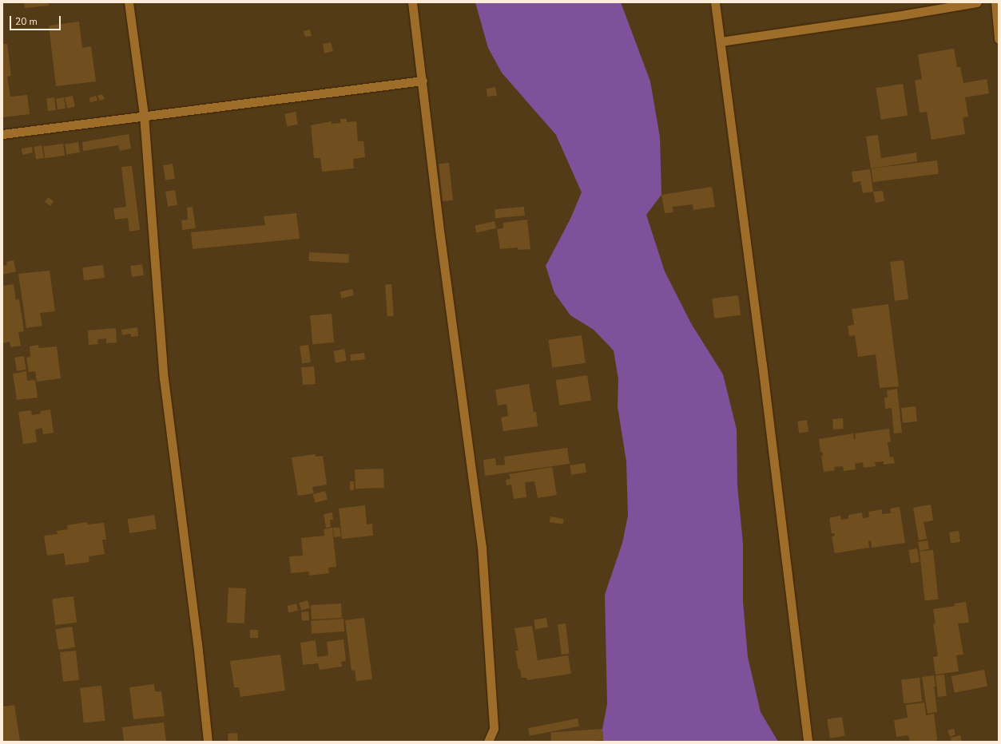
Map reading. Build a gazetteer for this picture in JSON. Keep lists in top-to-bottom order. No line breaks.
{"scale_bar":"20 m"}
